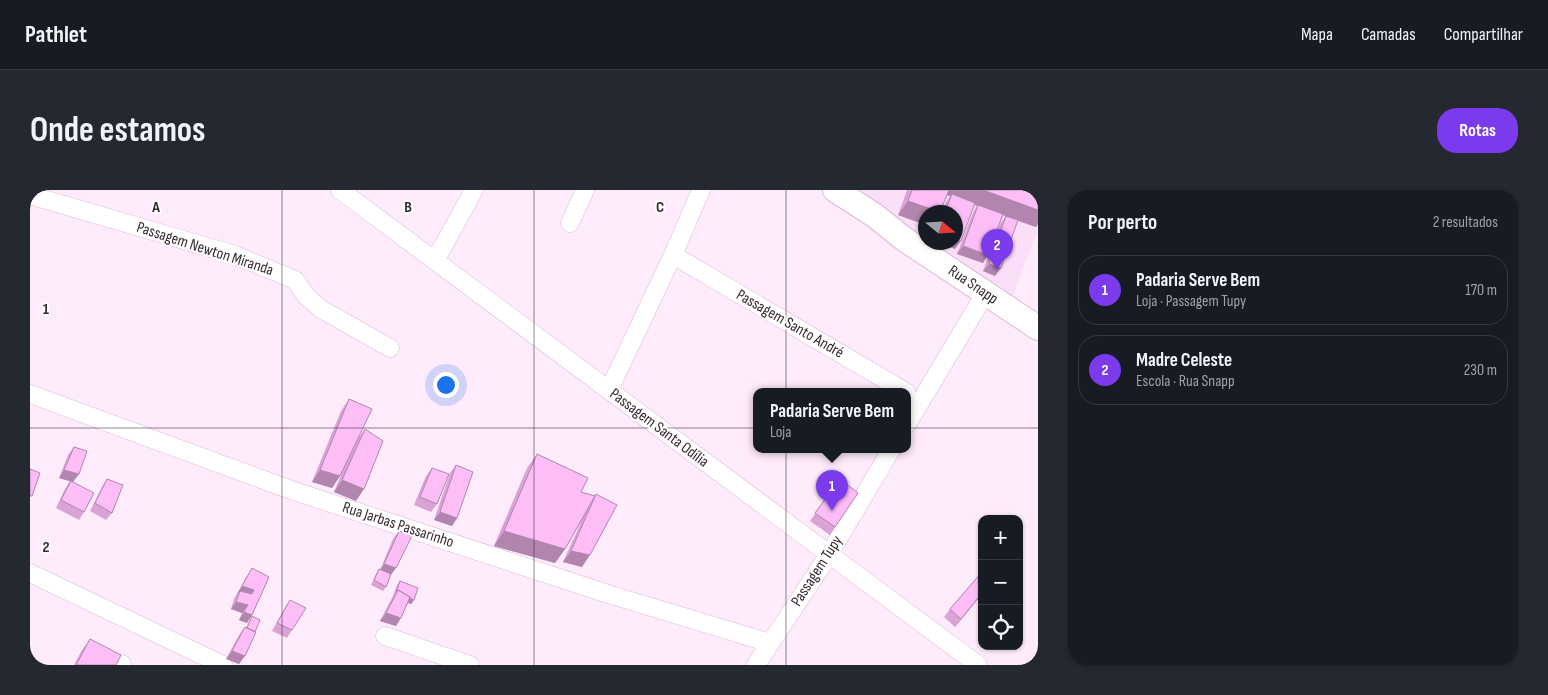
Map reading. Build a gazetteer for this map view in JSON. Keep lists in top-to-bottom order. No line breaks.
{"streets":{"main road":["Rua Snapp"],"street":["Passagem Newton Miranda","Passagem Santo André","Passagem Santa Odília","Rua Jarbas Passarinho","Passagem Tupy"]},"crossings":[["Passagem Santa Odília","Passagem Tupy"],["Rua Jarbas Passarinho","Passagem Tupy"]],"north":"right","page":{"header":"Pathlet","nav":["Mapa","Camadas","Compartilhar"],"buttons":"Rotas","title":"Onde estamos","heading":["Por perto","2 resultados"],"pins":["2","1"],"list":[{"mark":"1","name":"Padaria Serve Bem","note":"Loja · Passagem Tupy","value":"170 m"},{"mark":"2","name":"Madre Celeste","note":"Escola · Rua Snapp","value":"230 m"}],"popup":["Padaria Serve Bem","Loja"],"map_buttons":["+","−"]},"grid":{"columns":["A","B","C"],"rows":["1","2"]}}
